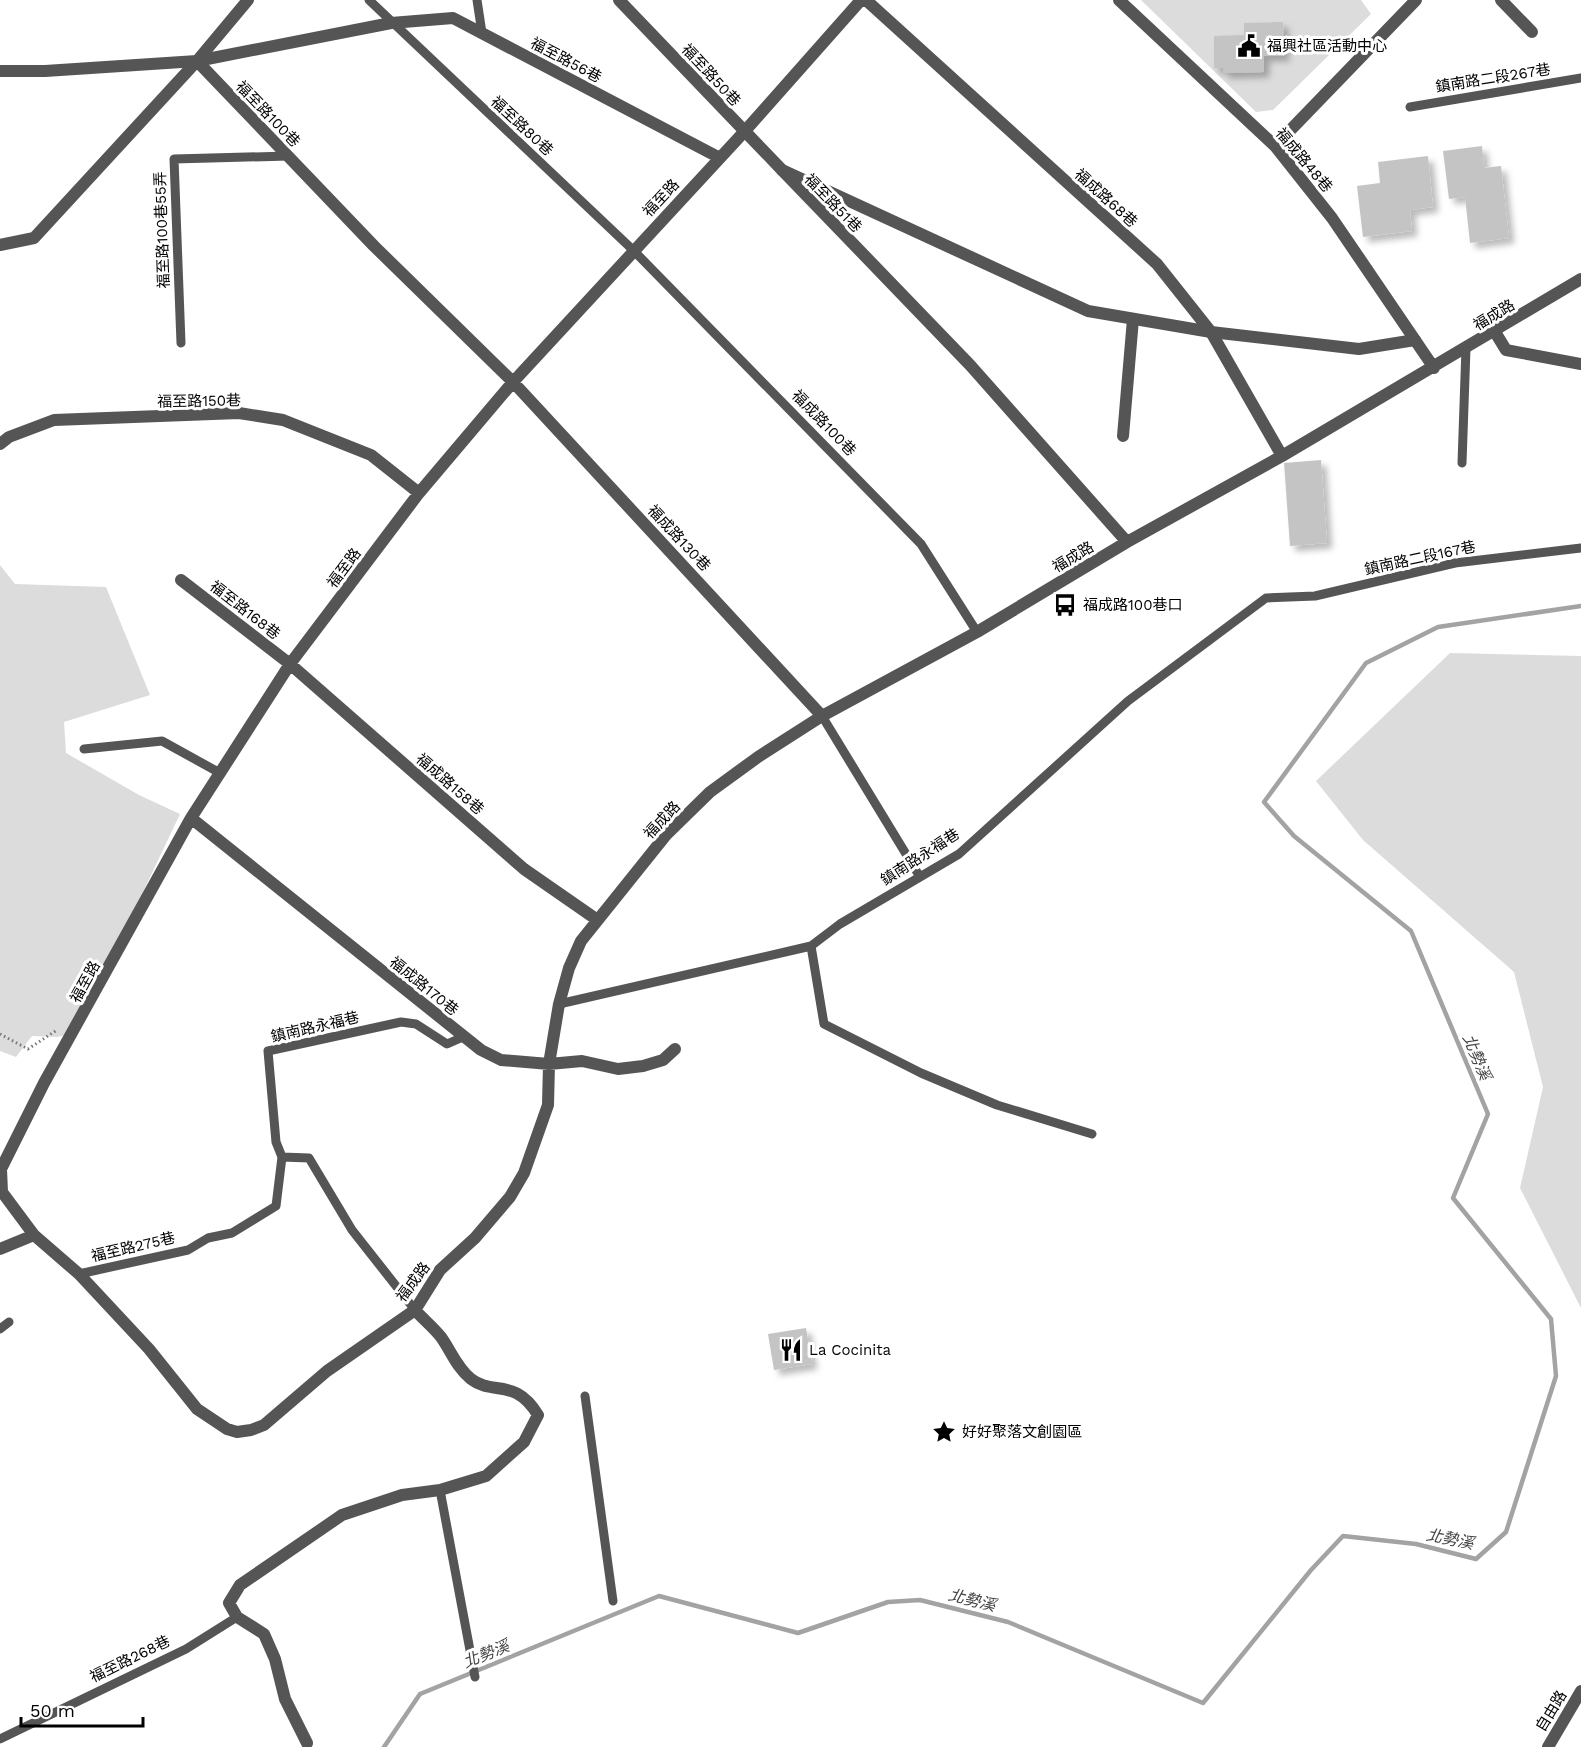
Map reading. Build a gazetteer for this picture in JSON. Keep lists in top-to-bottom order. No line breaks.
{"streets":{"street":["福至路56巷","福至路50巷","福至路100巷","福成路48巷","福至路","福成路68巷","福至路51巷","福成路","福至路150巷","福成路130巷","福至路168巷","福成路158巷","福成路170巷","自由路"],"lane":["鎮南路二段267巷","福至路80巷","福至路100巷55弄","福成路100巷","鎮南路二段167巷","鎮南路永福巷","福至路275巷","福至路268巷"]},"crossings":[["福至路56巷","福至路80巷"],["福至路56巷","福至路"],["福至路50巷","福至路"],["福至路50巷","福至路51巷"],["福至路100巷","福至路"],["福至路100巷","福至路100巷55弄"],["福至路100巷","福成路130巷"],["福至路80巷","福至路"],["福至路80巷","福成路100巷"],["福成路48巷","福至路51巷"],["福成路48巷","福成路"],["福至路","福成路"],["福至路","福至路150巷"],["福至路","福成路100巷"],["福至路","福成路130巷"],["福至路","福至路168巷"],["福至路","福成路158巷"],["福至路","福成路170巷"],["福成路68巷","福至路51巷"],["福成路68巷","福成路"],["福至路51巷","福成路"],["福成路","福成路100巷"],["福成路","福成路130巷"],["福成路","福成路158巷"],["福成路","鎮南路永福巷"],["福成路","福成路170巷"],["福成路","福至路275巷"],["鎮南路二段167巷","鎮南路永福巷"],["福至路168巷","福成路158巷"],["鎮南路永福巷","福成路170巷"],["鎮南路永福巷","福至路275巷"]],"water":["北勢溪"],"places":{"public building":["福興社區活動中心"],"bus stop":["福成路100巷口"],"restaurant":["La Cocinita"],"place":["好好聚落文創園區"]},"scale_bar":"50 m"}
